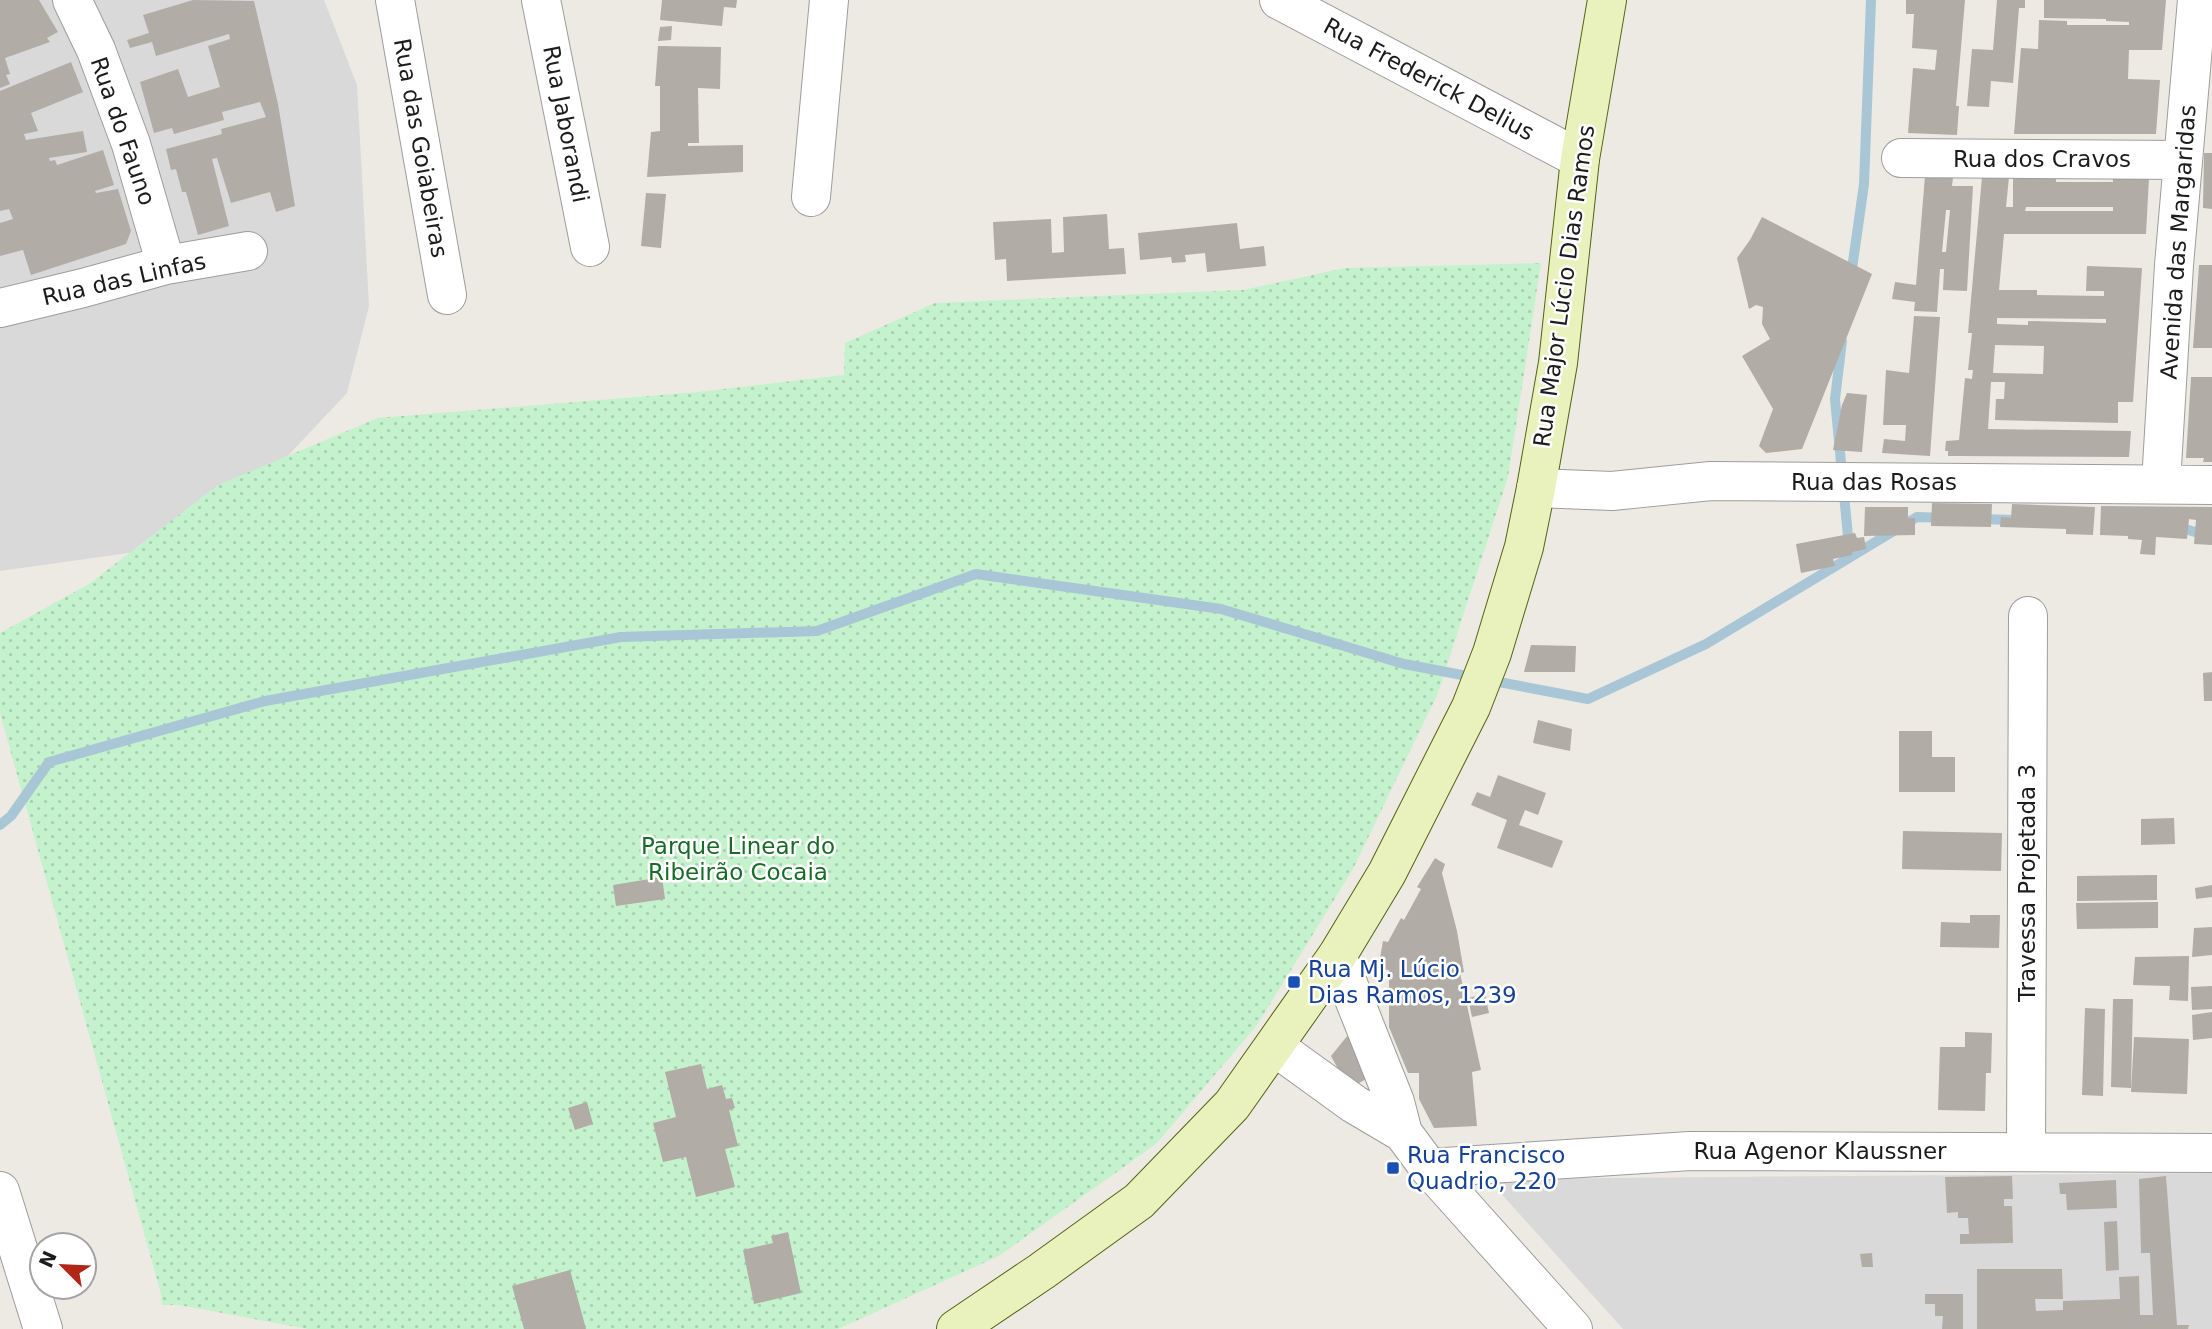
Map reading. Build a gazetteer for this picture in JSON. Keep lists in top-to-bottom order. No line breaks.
{"streets":{"main road":["Rua Major Lúcio Dias Ramos"],"street":["Rua Frederick Delius","Rua Jaborandi","Rua do Fauno","Rua das Goiabeiras","Rua dos Cravos","Avenida das Margaridas","Rua das Linfas","Rua das Rosas","Travessa Projetada 3","Rua Agenor Klaussner"]},"crossings":[["Rua Frederick Delius","Rua Major Lúcio Dias Ramos"],["Rua do Fauno","Rua das Linfas"],["Rua dos Cravos","Avenida das Margaridas"],["Avenida das Margaridas","Rua das Rosas"],["Rua Major Lúcio Dias Ramos","Rua das Rosas"],["Travessa Projetada 3","Rua Agenor Klaussner"]],"parks":["Parque Linear do Ribeirão Cocaia"],"places":{"transit":["Rua Mj. Lúcio Dias Ramos, 1239","Rua Francisco Quadrio, 220"]},"north":"top left"}
